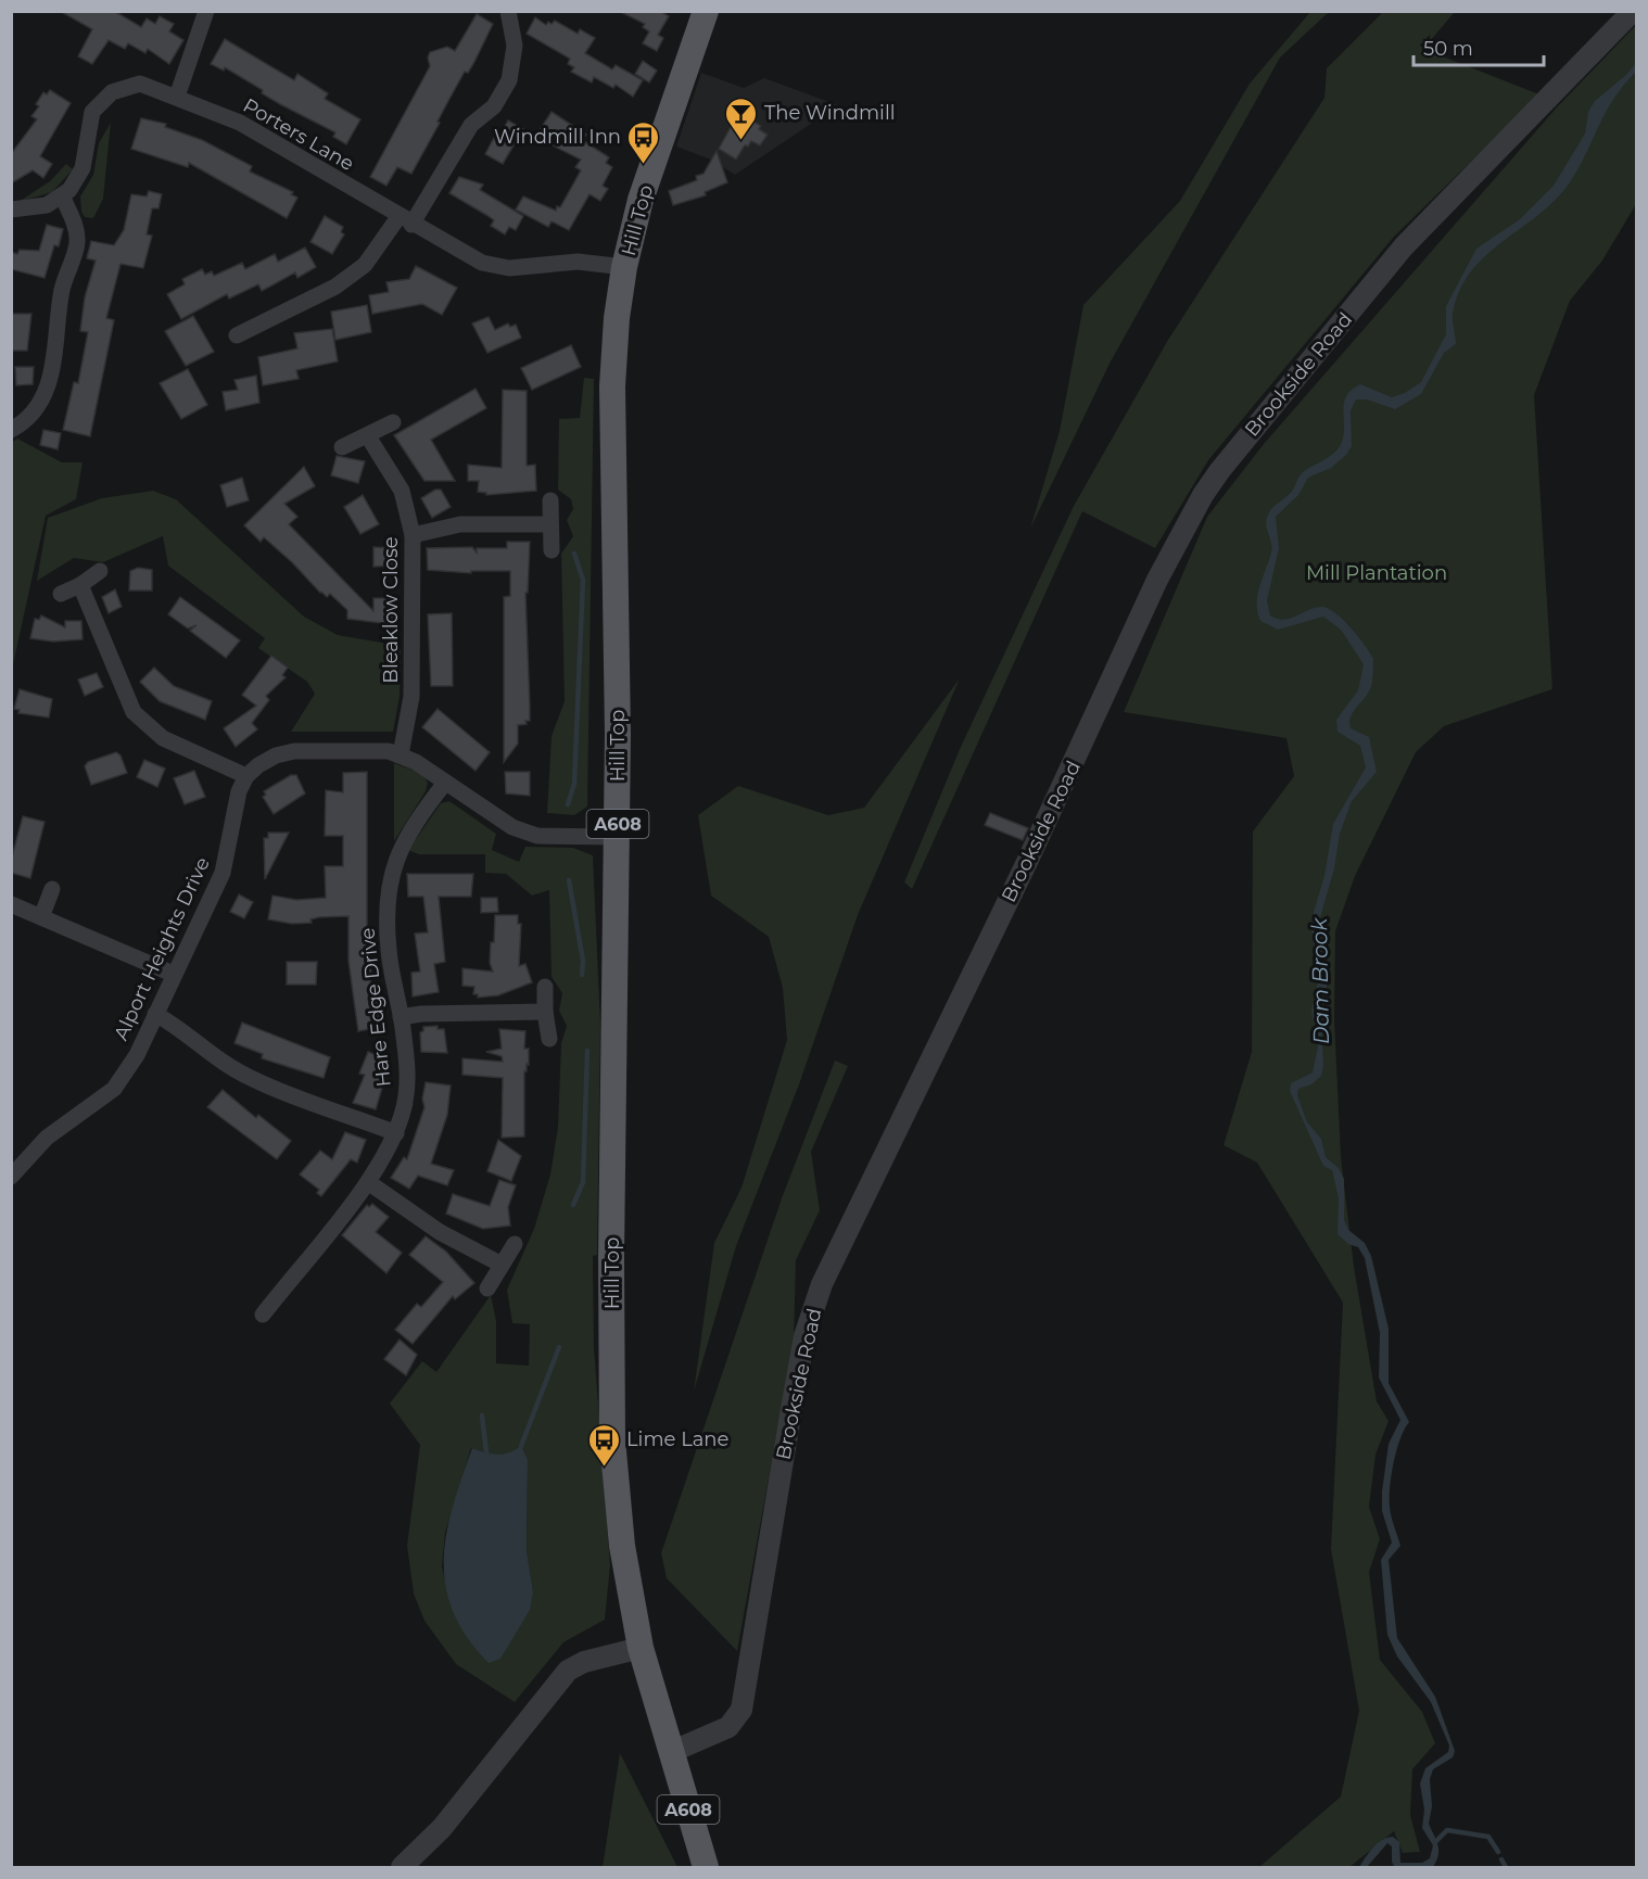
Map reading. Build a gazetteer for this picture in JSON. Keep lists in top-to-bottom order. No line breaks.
{"streets":{"main road":["Hill Top","A608"],"street":["Porters Lane","Brookside Road","Bleaklow Close","Alport Heights Drive","Hare Edge Drive"]},"crossings":[["Porters Lane","Hill Top"],["Hill Top","A608"],["Brookside Road","A608"]],"water":["Dam Brook"],"parks":["Mill Plantation"],"places":{"bar":["The Windmill"],"bus stop":["Windmill Inn","Lime Lane"]},"scale_bar":"50 m"}
